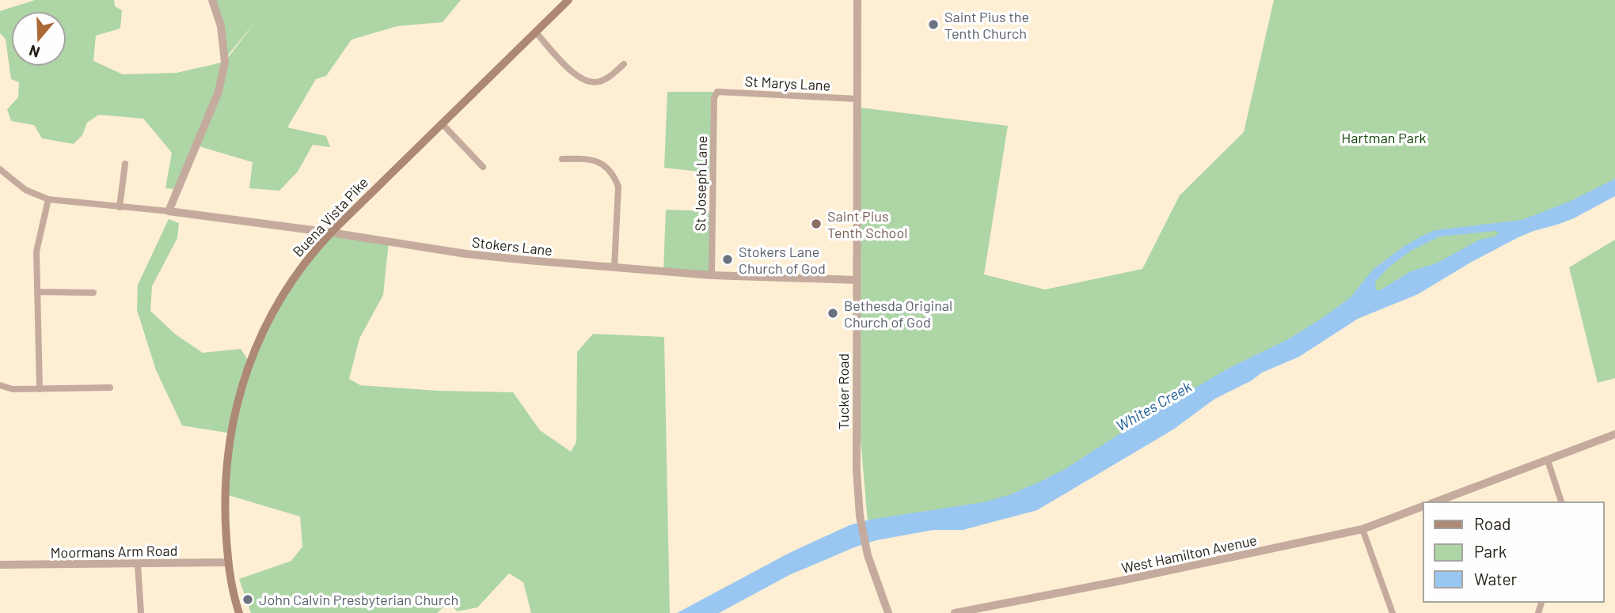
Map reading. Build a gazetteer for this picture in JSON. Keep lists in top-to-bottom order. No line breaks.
{"streets":{"main road":["Buena Vista Pike"],"street":["St Marys Lane","St Joseph Lane","Stokers Lane","Tucker Road","Moormans Arm Road","West Hamilton Avenue"]},"crossings":[["St Marys Lane","St Joseph Lane"],["St Marys Lane","Tucker Road"],["St Joseph Lane","Stokers Lane"],["Buena Vista Pike","Stokers Lane"],["Buena Vista Pike","Moormans Arm Road"],["Stokers Lane","Tucker Road"]],"water":["Whites Creek"],"parks":["Hartman Park"],"places":["Saint Pius the Tenth Church","Saint Pius Tenth School","Stokers Lane Church of God","Bethesda Original Church of God","John Calvin Presbyterian Church"],"legend":["Road","Park","Water"],"north":"bottom"}
